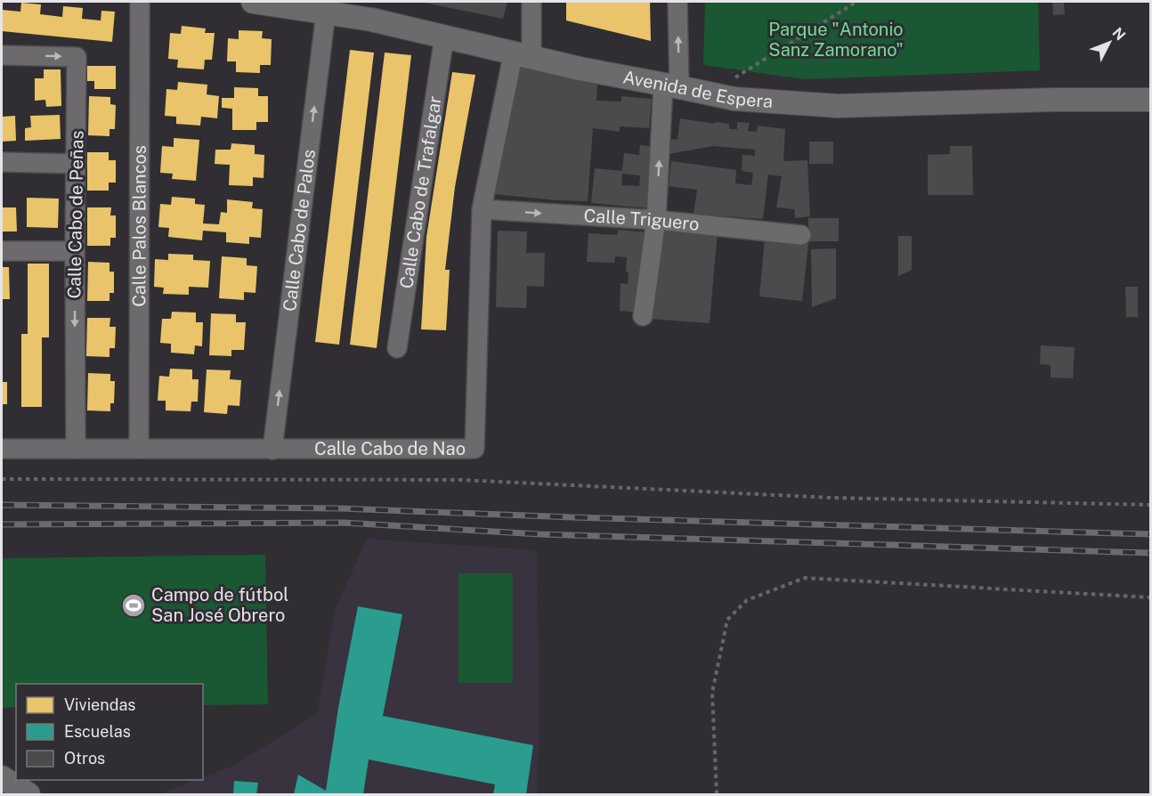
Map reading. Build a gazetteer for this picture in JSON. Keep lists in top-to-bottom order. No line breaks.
{"streets":{"street":["Avenida de Espera","Calle Cabo de Trafalgar","Calle Cabo de Peñas","Calle Triguero","Calle Palos Blancos","Calle Cabo de Palos","Calle Cabo de Nao"]},"crossings":[["Avenida de Espera","Calle Cabo de Trafalgar"],["Avenida de Espera","Calle Cabo de Palos"],["Avenida de Espera","Calle Cabo de Nao"],["Calle Cabo de Peñas","Calle Cabo de Nao"],["Calle Triguero","Calle Cabo de Nao"],["Calle Palos Blancos","Calle Cabo de Nao"],["Calle Cabo de Palos","Calle Cabo de Nao"]],"one_way":["Calle Cabo de Peñas","Calle Triguero","Calle Cabo de Palos"],"parks":["Parque \"Antonio Sanz Zamorano\""],"places":{"sports":["Campo de fútbol San José Obrero"]},"legend":["Viviendas","Escuelas","Otros"],"north":"top right"}
